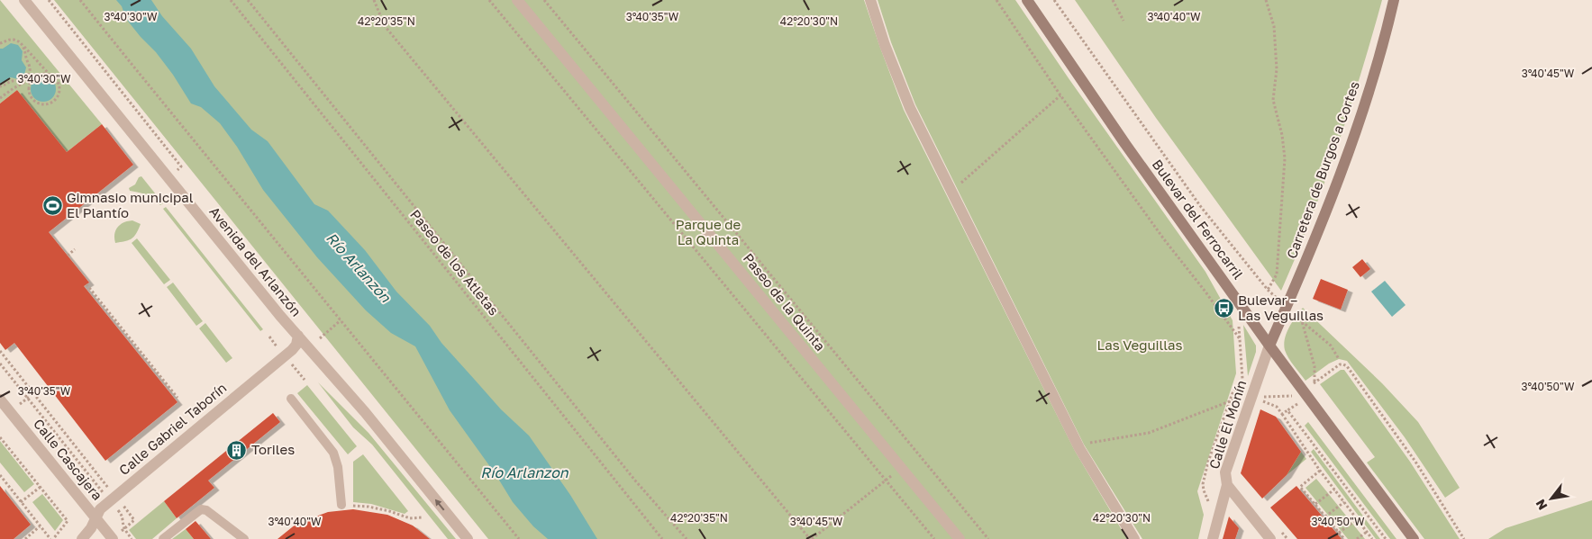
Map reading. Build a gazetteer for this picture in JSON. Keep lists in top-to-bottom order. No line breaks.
{"streets":{"main road":["Carretera de Burgos a Cortes","Bulevar del Ferrocarril"],"street":["Avenida del Arlanzón","Paseo de la Quinta","Calle El Monín","Calle Gabriel Taborín","Calle Cascajera"],"path":["Paseo de los Atletas"]},"crossings":[["Carretera de Burgos a Cortes","Bulevar del Ferrocarril"],["Carretera de Burgos a Cortes","Calle El Monín"],["Bulevar del Ferrocarril","Calle El Monín"],["Avenida del Arlanzón","Calle Gabriel Taborín"],["Calle Gabriel Taborín","Calle Cascajera"]],"water":["Río Arlanzón","Río Arlanzon"],"parks":["Parque de La Quinta","Las Veguillas"],"places":{"sports":["Gimnasio municipal El Plantío"],"bus stop":["Bulevar – Las Veguillas"],"building":["Toriles"]},"north":"bottom left","coordinates":["3°40'30\"W","3°40'35\"W","3°40'40\"W","42°20'35\"N","42°20'30\"N","3°40'45\"W","3°40'50\"W"]}
